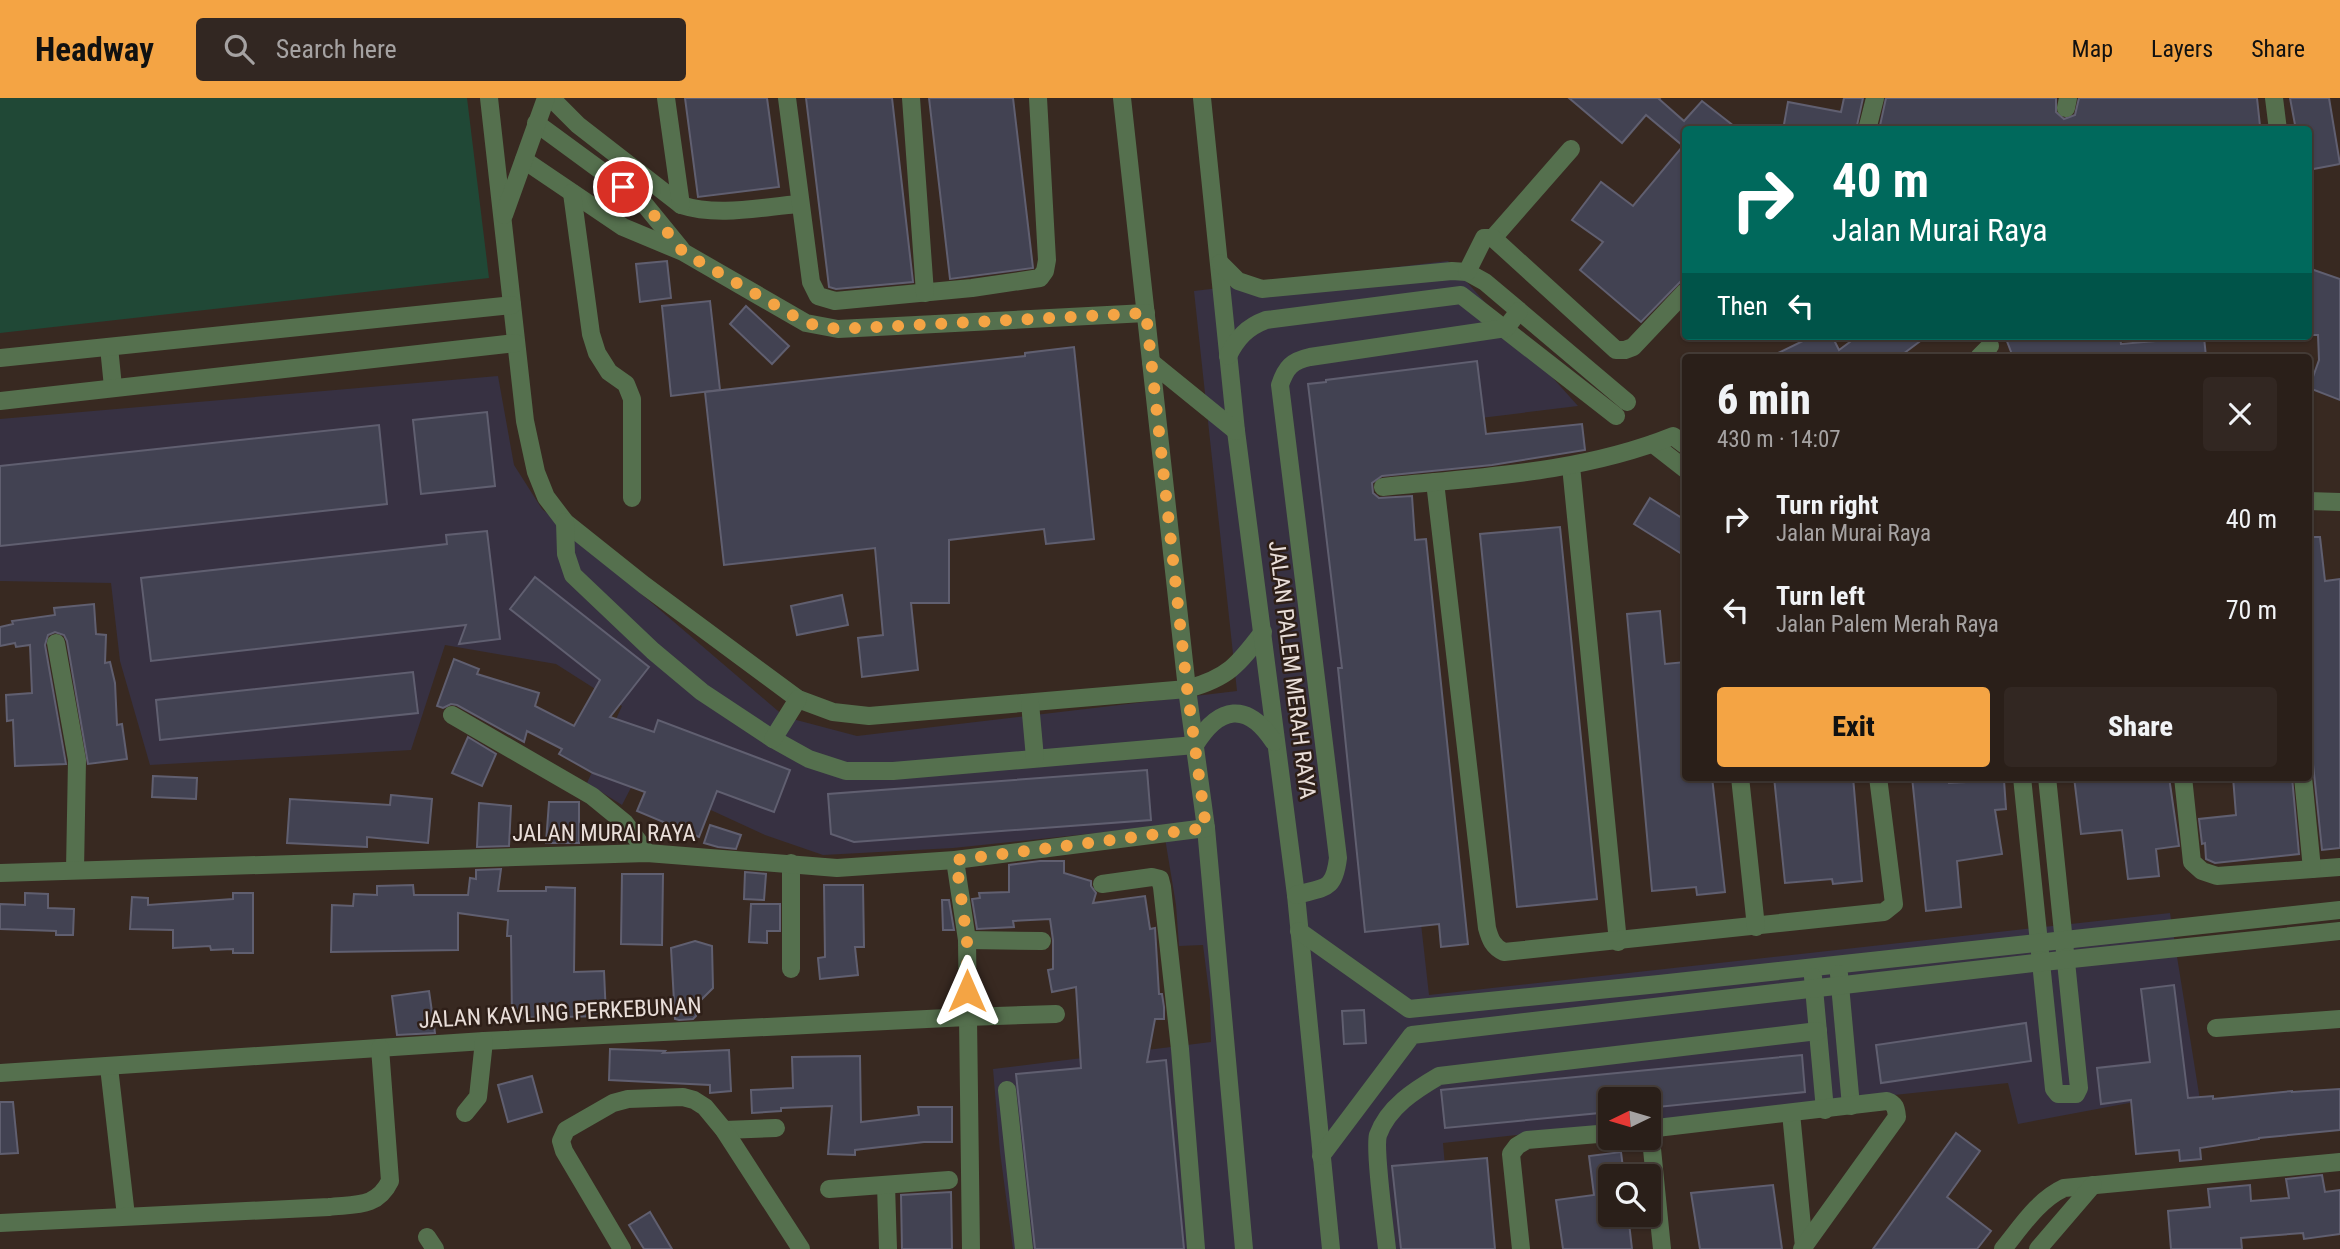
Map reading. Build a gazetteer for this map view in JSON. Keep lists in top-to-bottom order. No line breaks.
{"streets":{"street":["JALAN PALEM MERAH RAYA","JALAN MURAI RAYA","JALAN KAVLING PERKEBUNAN"]},"north":"left","page":{"header":"Headway","search":"Search here","nav":["Map","Layers","Share"],"turn":["40 m","Jalan Murai Raya"],"then":"Then","heading":["6 min","430 m · 14:07"],"list":[{"name":"Turn right","note":"Jalan Murai Raya","value":"40 m"},{"name":"Turn left","note":"Jalan Palem Merah Raya","value":"70 m"}],"buttons":["Exit","Share"]}}
